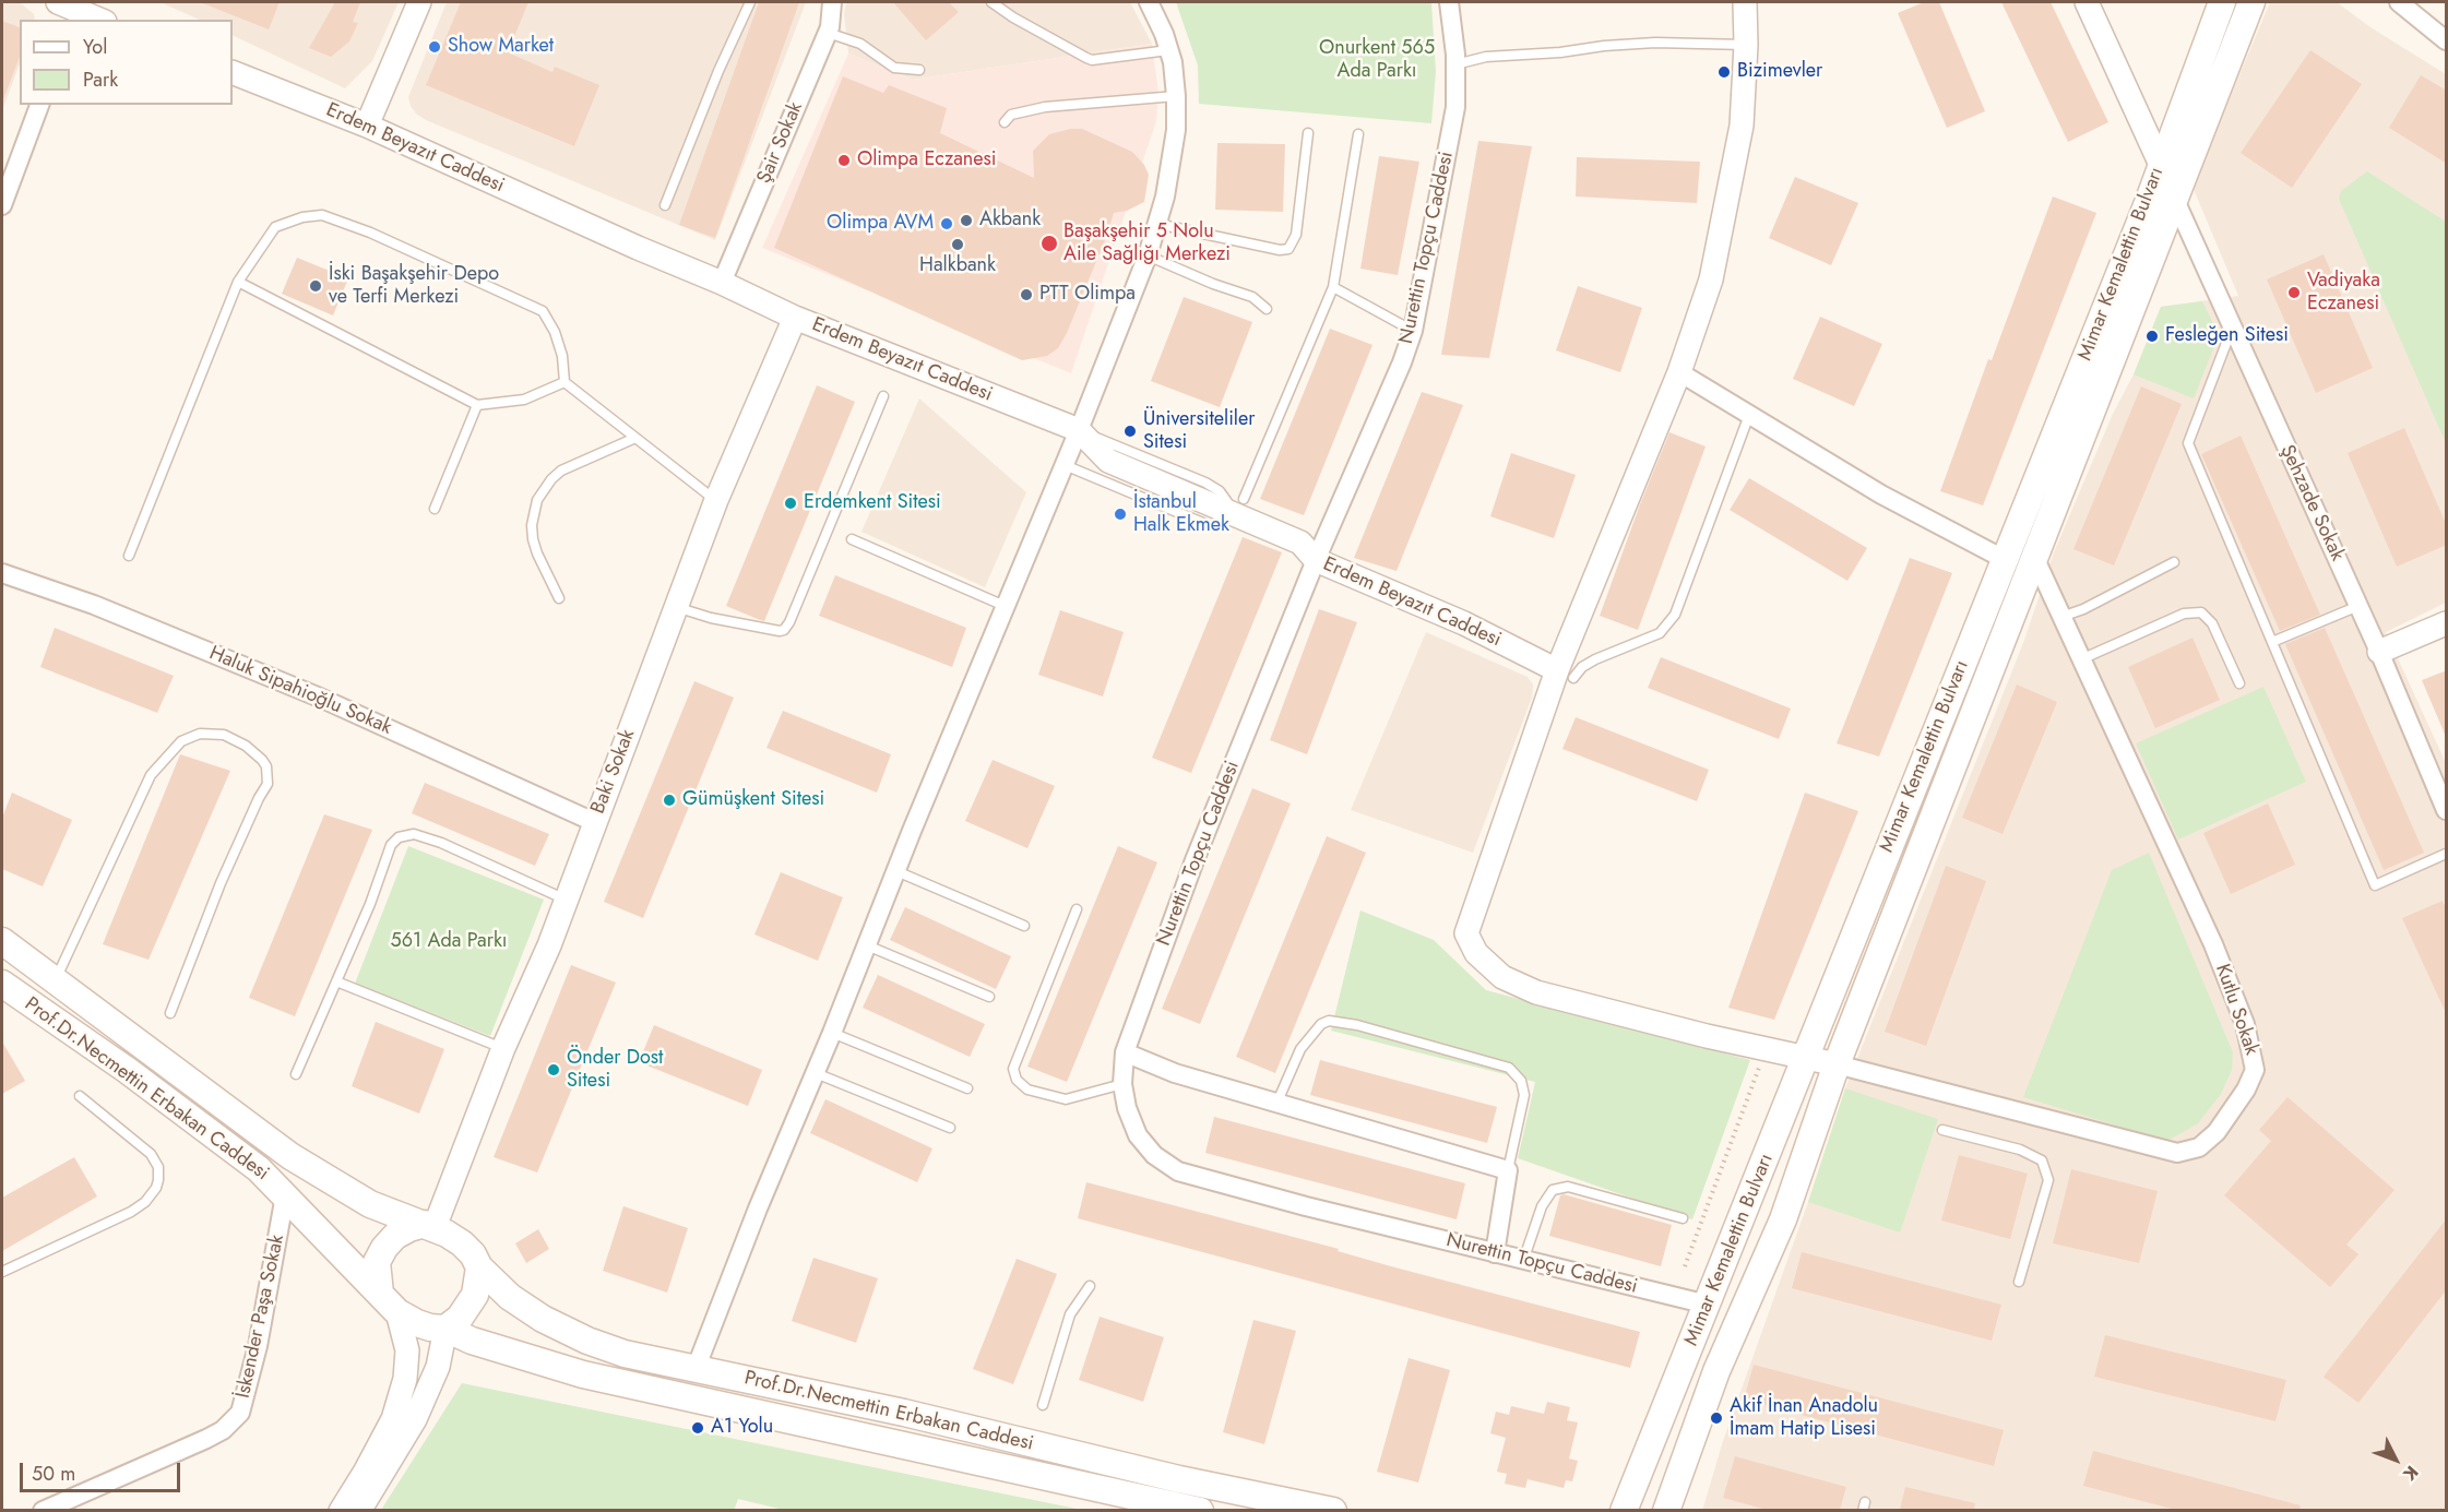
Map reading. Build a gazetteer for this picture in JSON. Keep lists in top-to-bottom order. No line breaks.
{"streets":{"main road":["Mimar Kemalettin Bulvarı","Prof.Dr.Necmettin Erbakan Caddesi"],"street":["Şair Sokak","Erdem Beyazıt Caddesi","Nurettin Topçu Caddesi","Şehzade Sokak","Haluk Sipahioğlu Sokak","Baki Sokak","Kutlu Sokak","İskender Paşa Sokak"]},"crossings":[["Şair Sokak","Erdem Beyazıt Caddesi"],["Erdem Beyazıt Caddesi","Nurettin Topçu Caddesi"],["Erdem Beyazıt Caddesi","Baki Sokak"],["Nurettin Topçu Caddesi","Mimar Kemalettin Bulvarı"],["Mimar Kemalettin Bulvarı","Şehzade Sokak"],["Mimar Kemalettin Bulvarı","Kutlu Sokak"],["Haluk Sipahioğlu Sokak","Baki Sokak"],["Baki Sokak","Prof.Dr.Necmettin Erbakan Caddesi"],["Prof.Dr.Necmettin Erbakan Caddesi","İskender Paşa Sokak"]],"parks":["Onurkent 565 Ada Parkı","561 Ada Parkı"],"places":["Show Market","Bizimevler","Olimpa Eczanesi","Akbank","Olimpa AVM","Başakşehir 5 Nolu Aile Sağlığı Merkezi","Halkbank","İski Başakşehir Depo ve Terfi Merkezi","Vadiyaka Eczanesi","PTT Olimpa","Fesleğen Sitesi","Üniversiteliler Sitesi","Erdemkent Sitesi","İstanbul Halk Ekmek","Gümüşkent Sitesi","Önder Dost Sitesi","Akif İnan Anadolu İmam Hatip Lisesi","A1 Yolu"],"legend":["Yol","Park"],"scale_bar":"50 m","north":"bottom right"}
